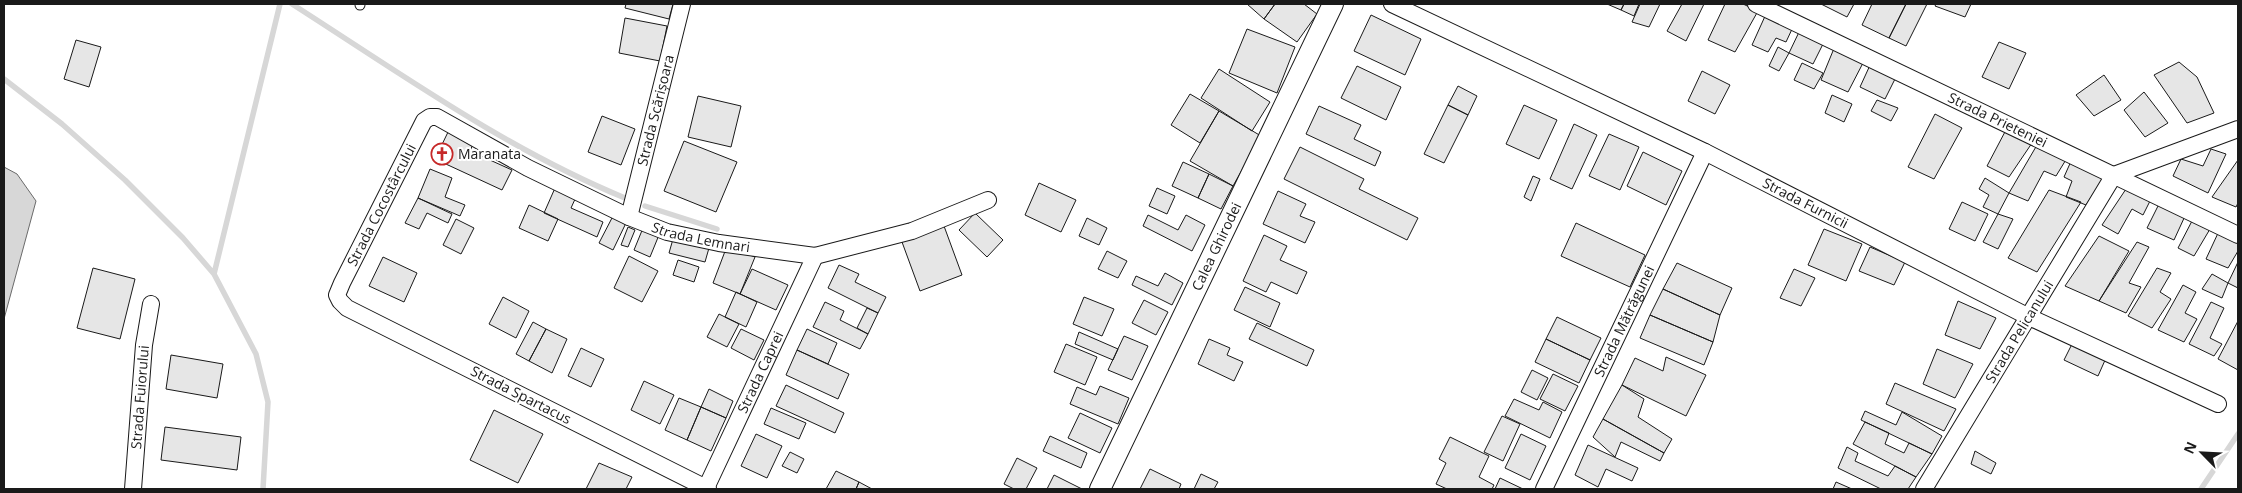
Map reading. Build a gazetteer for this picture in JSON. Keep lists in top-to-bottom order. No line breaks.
{"streets":{"street":["Strada Scărișoara","Strada Prieteniei","Strada Furnicii","Strada Cocostârcului","Strada Lemnari","Calea Ghirodei","Strada Mătrăgunei","Strada Pelicanului","Strada Caprei","Strada Spartacus","Strada Fuiorului"]},"crossings":[["Strada Scărișoara","Strada Lemnari"],["Strada Prieteniei","Strada Pelicanului"],["Strada Furnicii","Strada Mătrăgunei"],["Strada Furnicii","Strada Pelicanului"],["Strada Cocostârcului","Strada Lemnari"],["Strada Cocostârcului","Strada Spartacus"],["Strada Lemnari","Strada Caprei"],["Strada Caprei","Strada Spartacus"]],"places":{"church":["Maranata"]},"north":"top left"}
